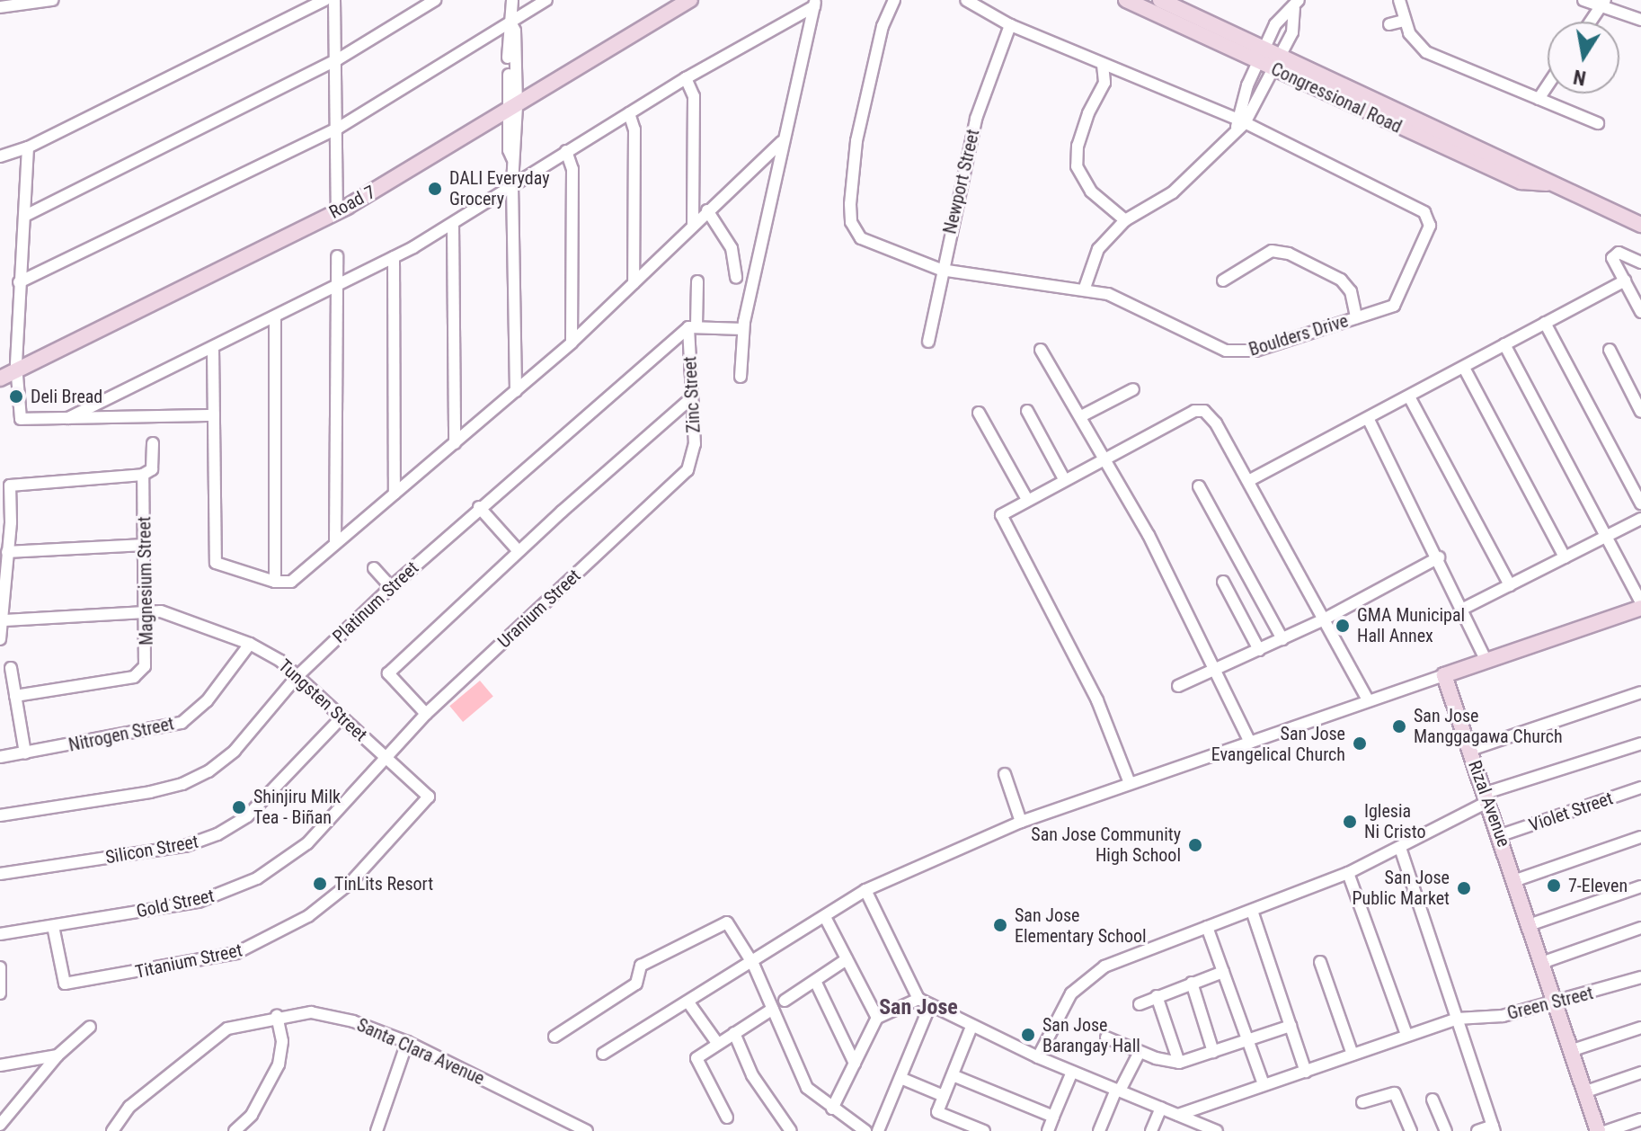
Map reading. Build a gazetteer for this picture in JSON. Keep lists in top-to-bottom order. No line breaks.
{"streets":{"main road":["Congressional Road","Road 7","Rizal Avenue"],"street":["Newport Street","Boulders Drive","Zinc Street","Magnesium Street","Platinum Street","Uranium Street","Tungsten Street","Nitrogen Street","Violet Street","Silicon Street","Gold Street","Titanium Street","Green Street","Santa Clara Avenue"]},"crossings":[["Newport Street","Boulders Drive"],["Zinc Street","Platinum Street"],["Zinc Street","Uranium Street"],["Magnesium Street","Tungsten Street"],["Platinum Street","Tungsten Street"],["Uranium Street","Tungsten Street"],["Uranium Street","Gold Street"],["Uranium Street","Titanium Street"],["Tungsten Street","Nitrogen Street"],["Tungsten Street","Silicon Street"],["Tungsten Street","Gold Street"],["Tungsten Street","Titanium Street"],["Rizal Avenue","Violet Street"],["Rizal Avenue","Green Street"],["Gold Street","Titanium Street"]],"districts":["San Jose"],"places":["DALI Everyday Grocery","Deli Bread","GMA Municipal Hall Annex","San Jose Manggagawa Church","San Jose Evangelical Church","Shinjiru Milk Tea - Biñan","Iglesia Ni Cristo","San Jose Community High School","TinLits Resort","7-Eleven","San Jose Public Market","San Jose Elementary School","San Jose Barangay Hall"],"north":"bottom"}
